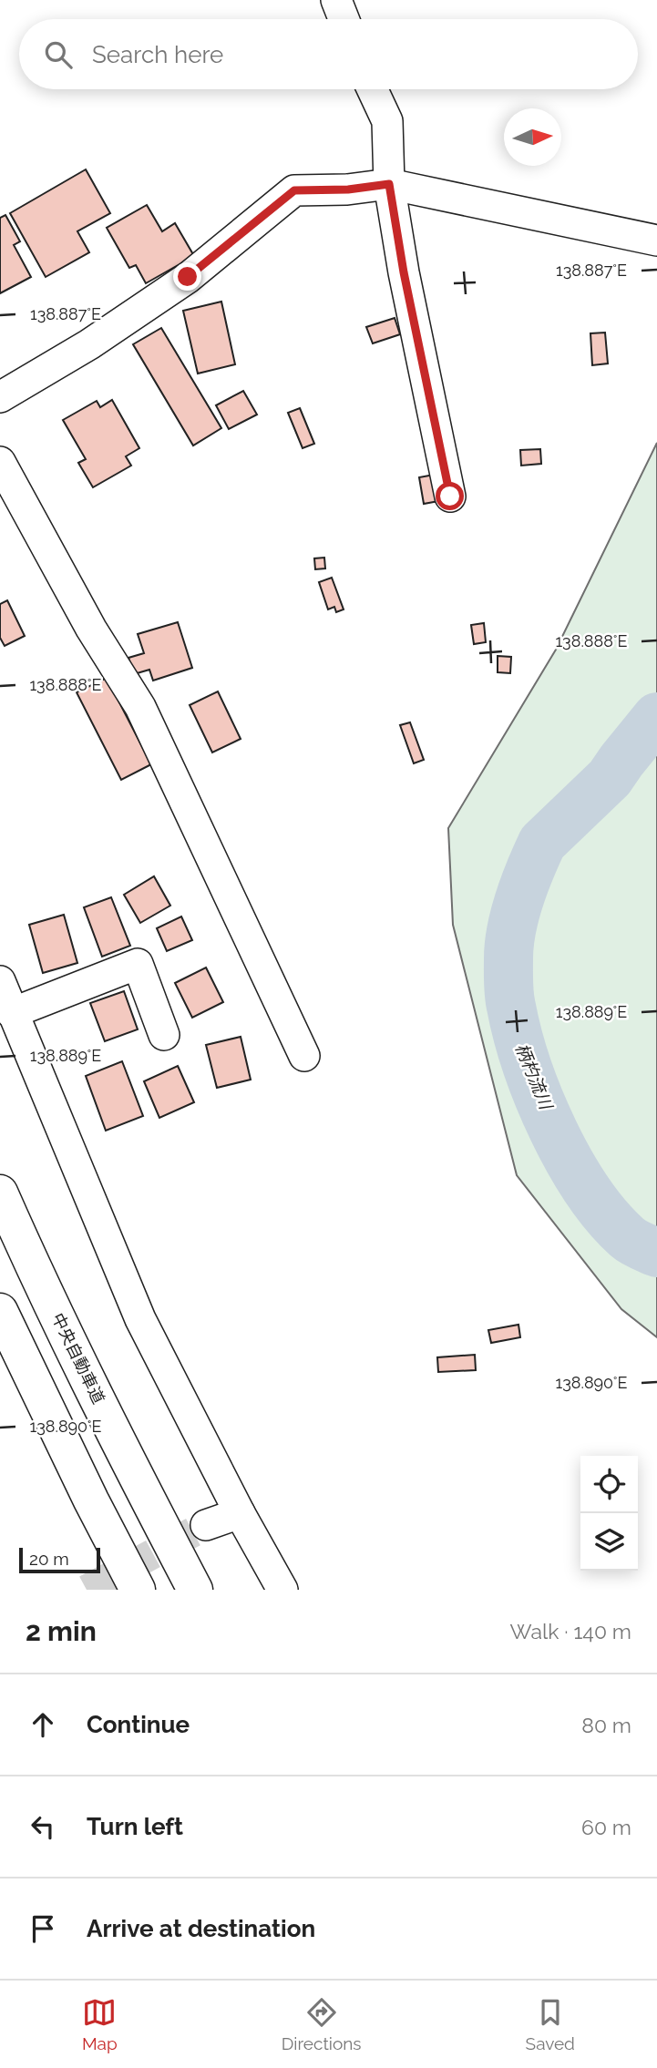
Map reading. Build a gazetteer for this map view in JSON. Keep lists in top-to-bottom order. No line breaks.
{"streets":{"highway":["中央自動車道"]},"water":["柄杓流川"],"scale_bar":"20 m","north":"right","page":{"search":"Search here","scale":"20 m","heading":["2 min","Walk · 140 m"],"list":[["Continue","80 m"],["Turn left","60 m"],"Arrive at destination"],"nav":["Map","Directions","Saved"]},"coordinates":["138.887°E","138.888°E","138.889°E","138.890°E"]}
